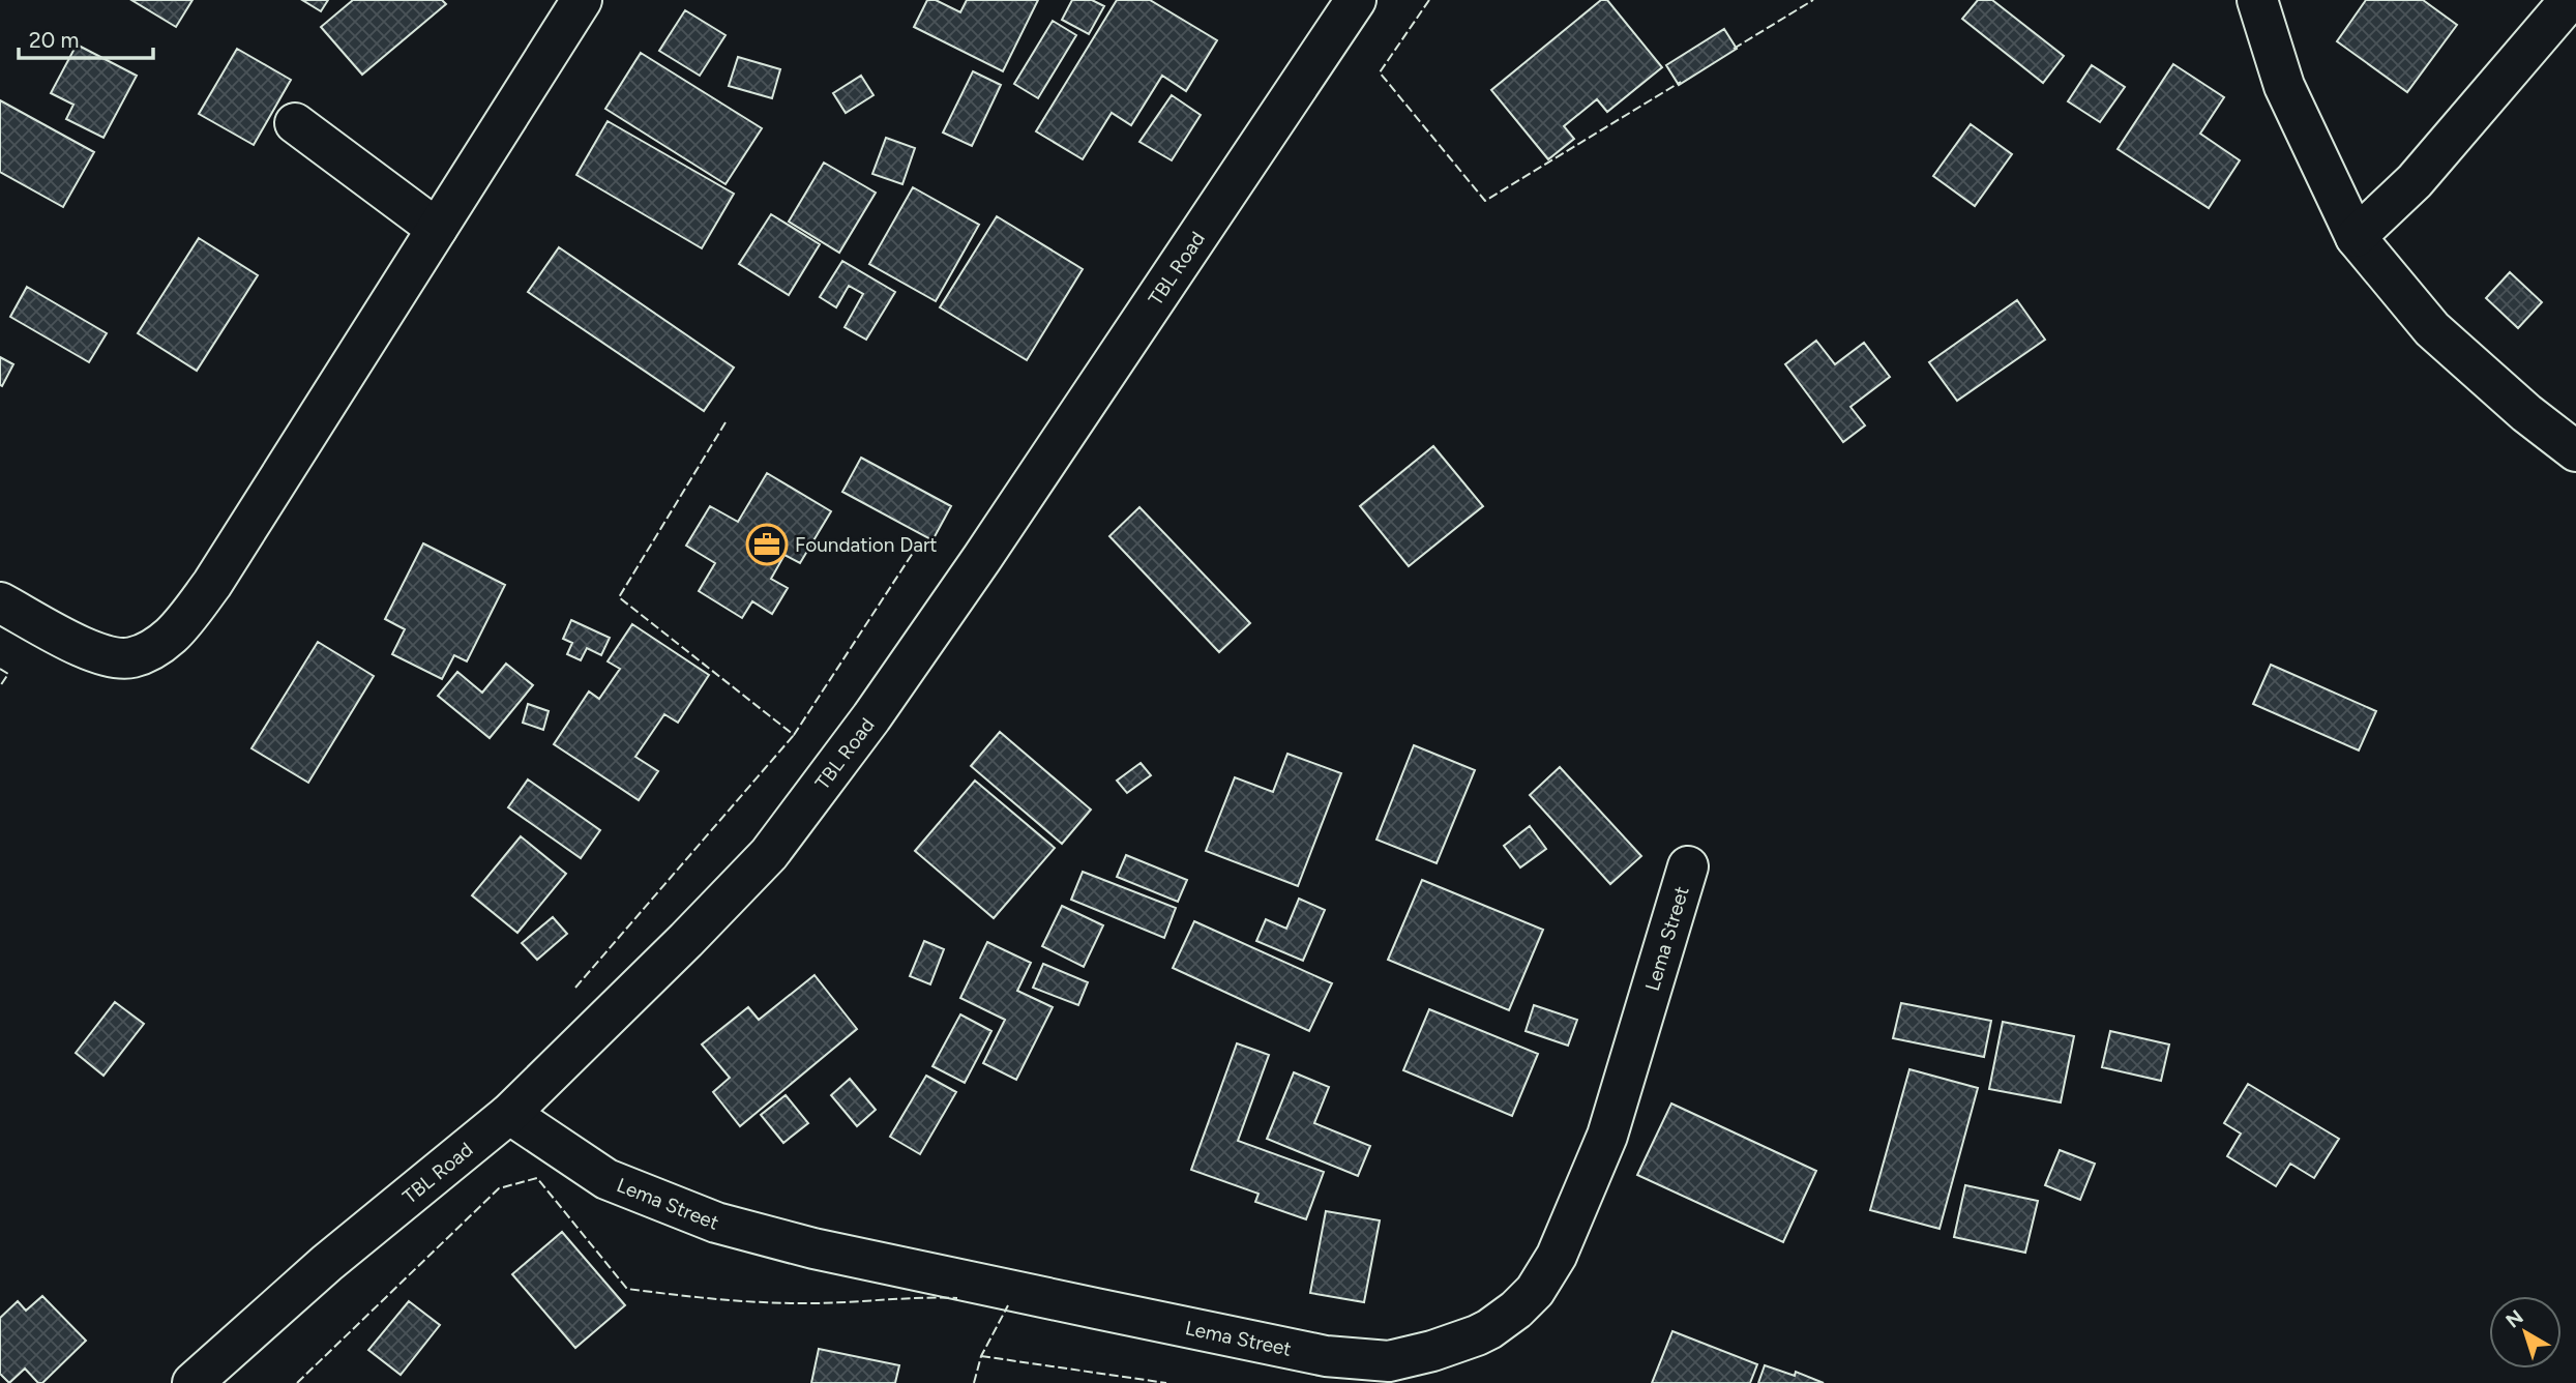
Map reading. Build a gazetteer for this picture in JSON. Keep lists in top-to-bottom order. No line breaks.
{"streets":{"street":["TBL Road","Lema Street"]},"crossings":[["TBL Road","Lema Street"]],"places":{"office":["Foundation Dart"]},"scale_bar":"20 m","north":"top left"}
